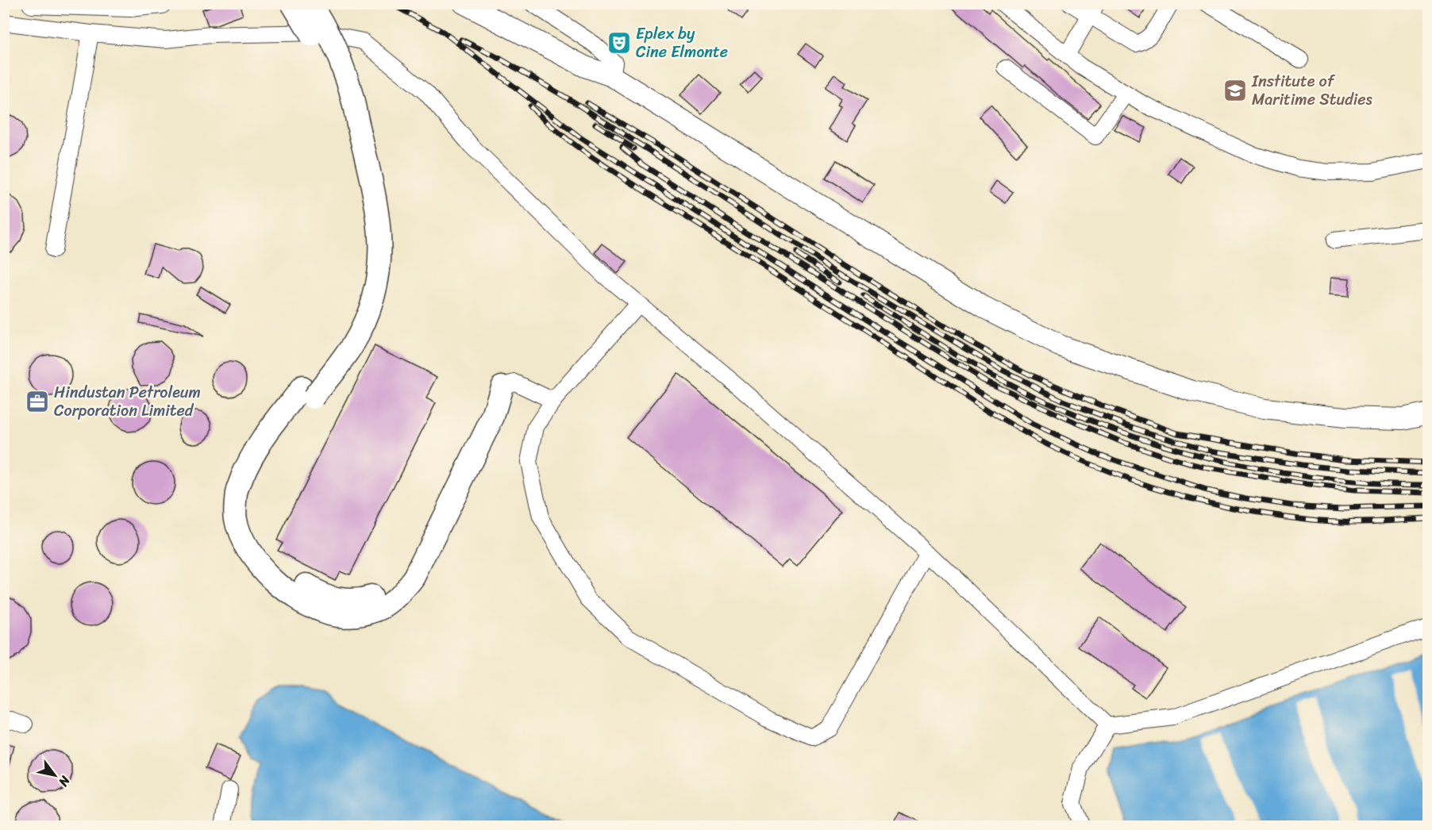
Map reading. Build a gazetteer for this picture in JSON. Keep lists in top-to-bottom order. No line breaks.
{"places":{"theatre":["Eplex by Cine Elmonte"],"school or university":["Institute of Maritime Studies"],"office":["Hindustan Petroleum Corporation Limited"]},"north":"bottom right"}
